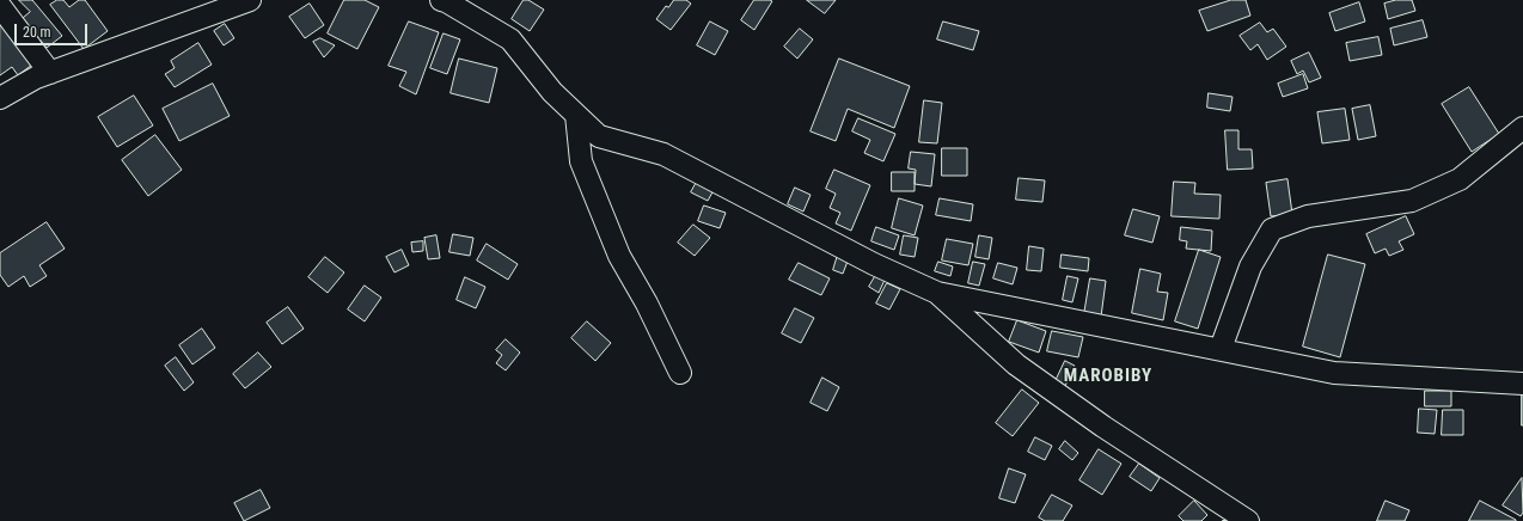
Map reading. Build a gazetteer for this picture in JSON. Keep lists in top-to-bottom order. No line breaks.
{"districts":["MAROBIBY"],"scale_bar":"20 m"}
